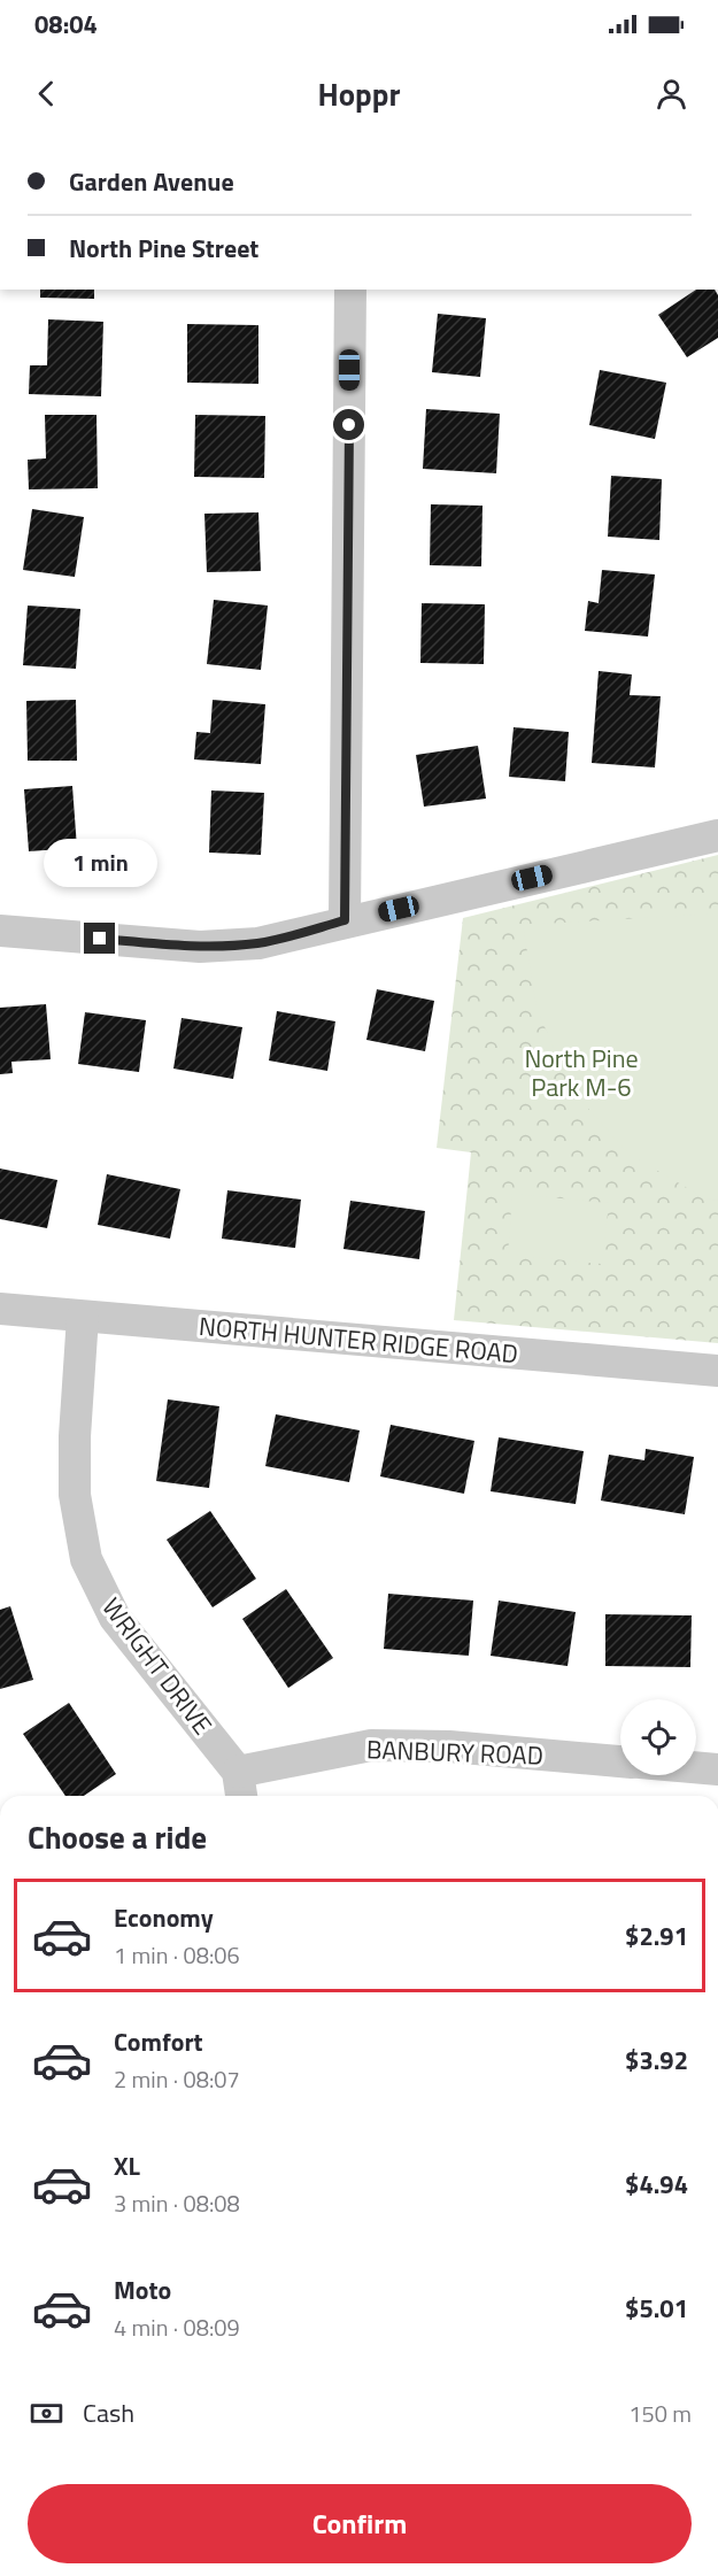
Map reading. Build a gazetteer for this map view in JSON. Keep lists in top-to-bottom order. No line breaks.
{"streets":{"street":["NORTH HUNTER RIDGE ROAD","WRIGHT DRIVE","BANBURY ROAD"]},"crossings":[["NORTH HUNTER RIDGE ROAD","WRIGHT DRIVE"],["WRIGHT DRIVE","BANBURY ROAD"]],"parks":["North Pine Park M-6"],"page":{"status":"08:04","header":"Hoppr","banner":["Garden Avenue","North Pine Street"],"bubble":"1 min","heading":"Choose a ride","list":[{"name":"Economy","note":"1 min · 08:06","value":"$2.91"},{"name":"Comfort","note":"2 min · 08:07","value":"$3.92"},{"name":"XL","note":"3 min · 08:08","value":"$4.94"},{"name":"Moto","note":"4 min · 08:09","value":"$5.01"}],"pay":["Cash","150 m"],"buttons":"Confirm"}}
